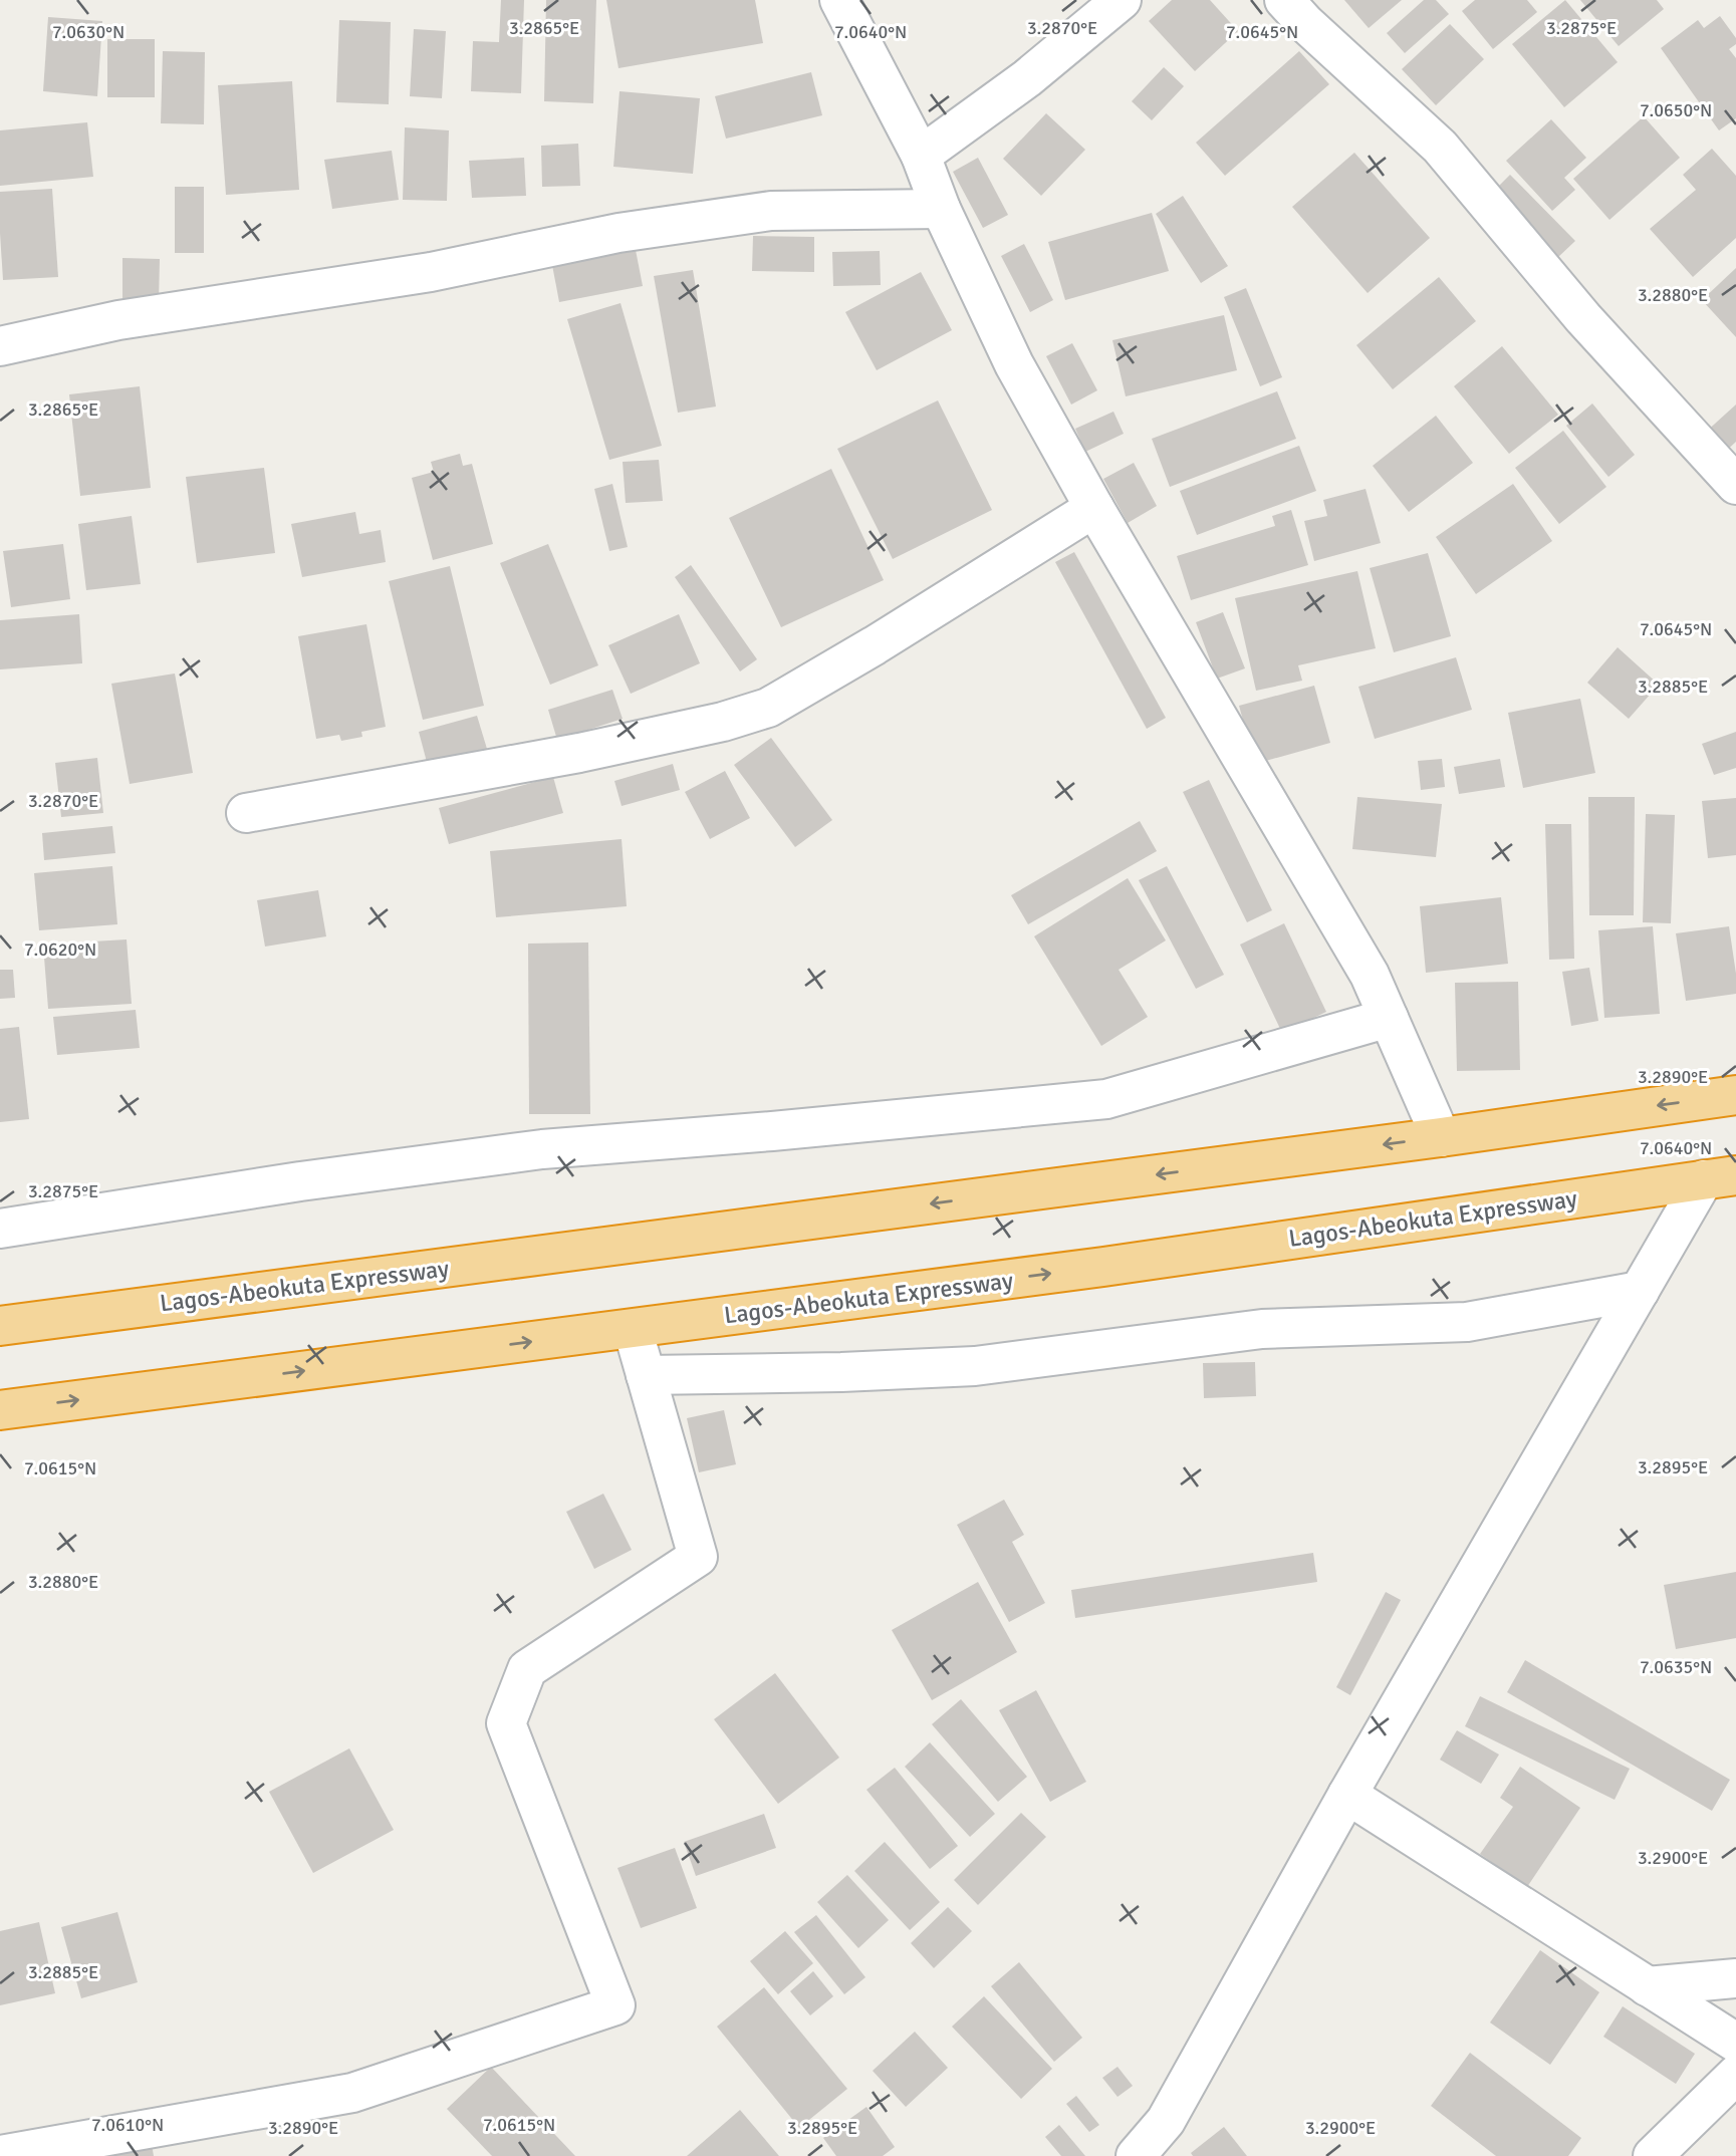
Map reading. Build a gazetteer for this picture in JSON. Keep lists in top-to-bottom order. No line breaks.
{"streets":{"highway":["Lagos-Abeokuta Expressway"]},"coordinates":["3.2865°E","3.2870°E","3.2875°E","7.0630°N","7.0640°N","7.0645°N","7.0650°N","3.2880°E","3.2885°E","7.0620°N","3.2890°E","3.2895°E","7.0615°N","7.0635°N","3.2900°E","7.0610°N"]}
